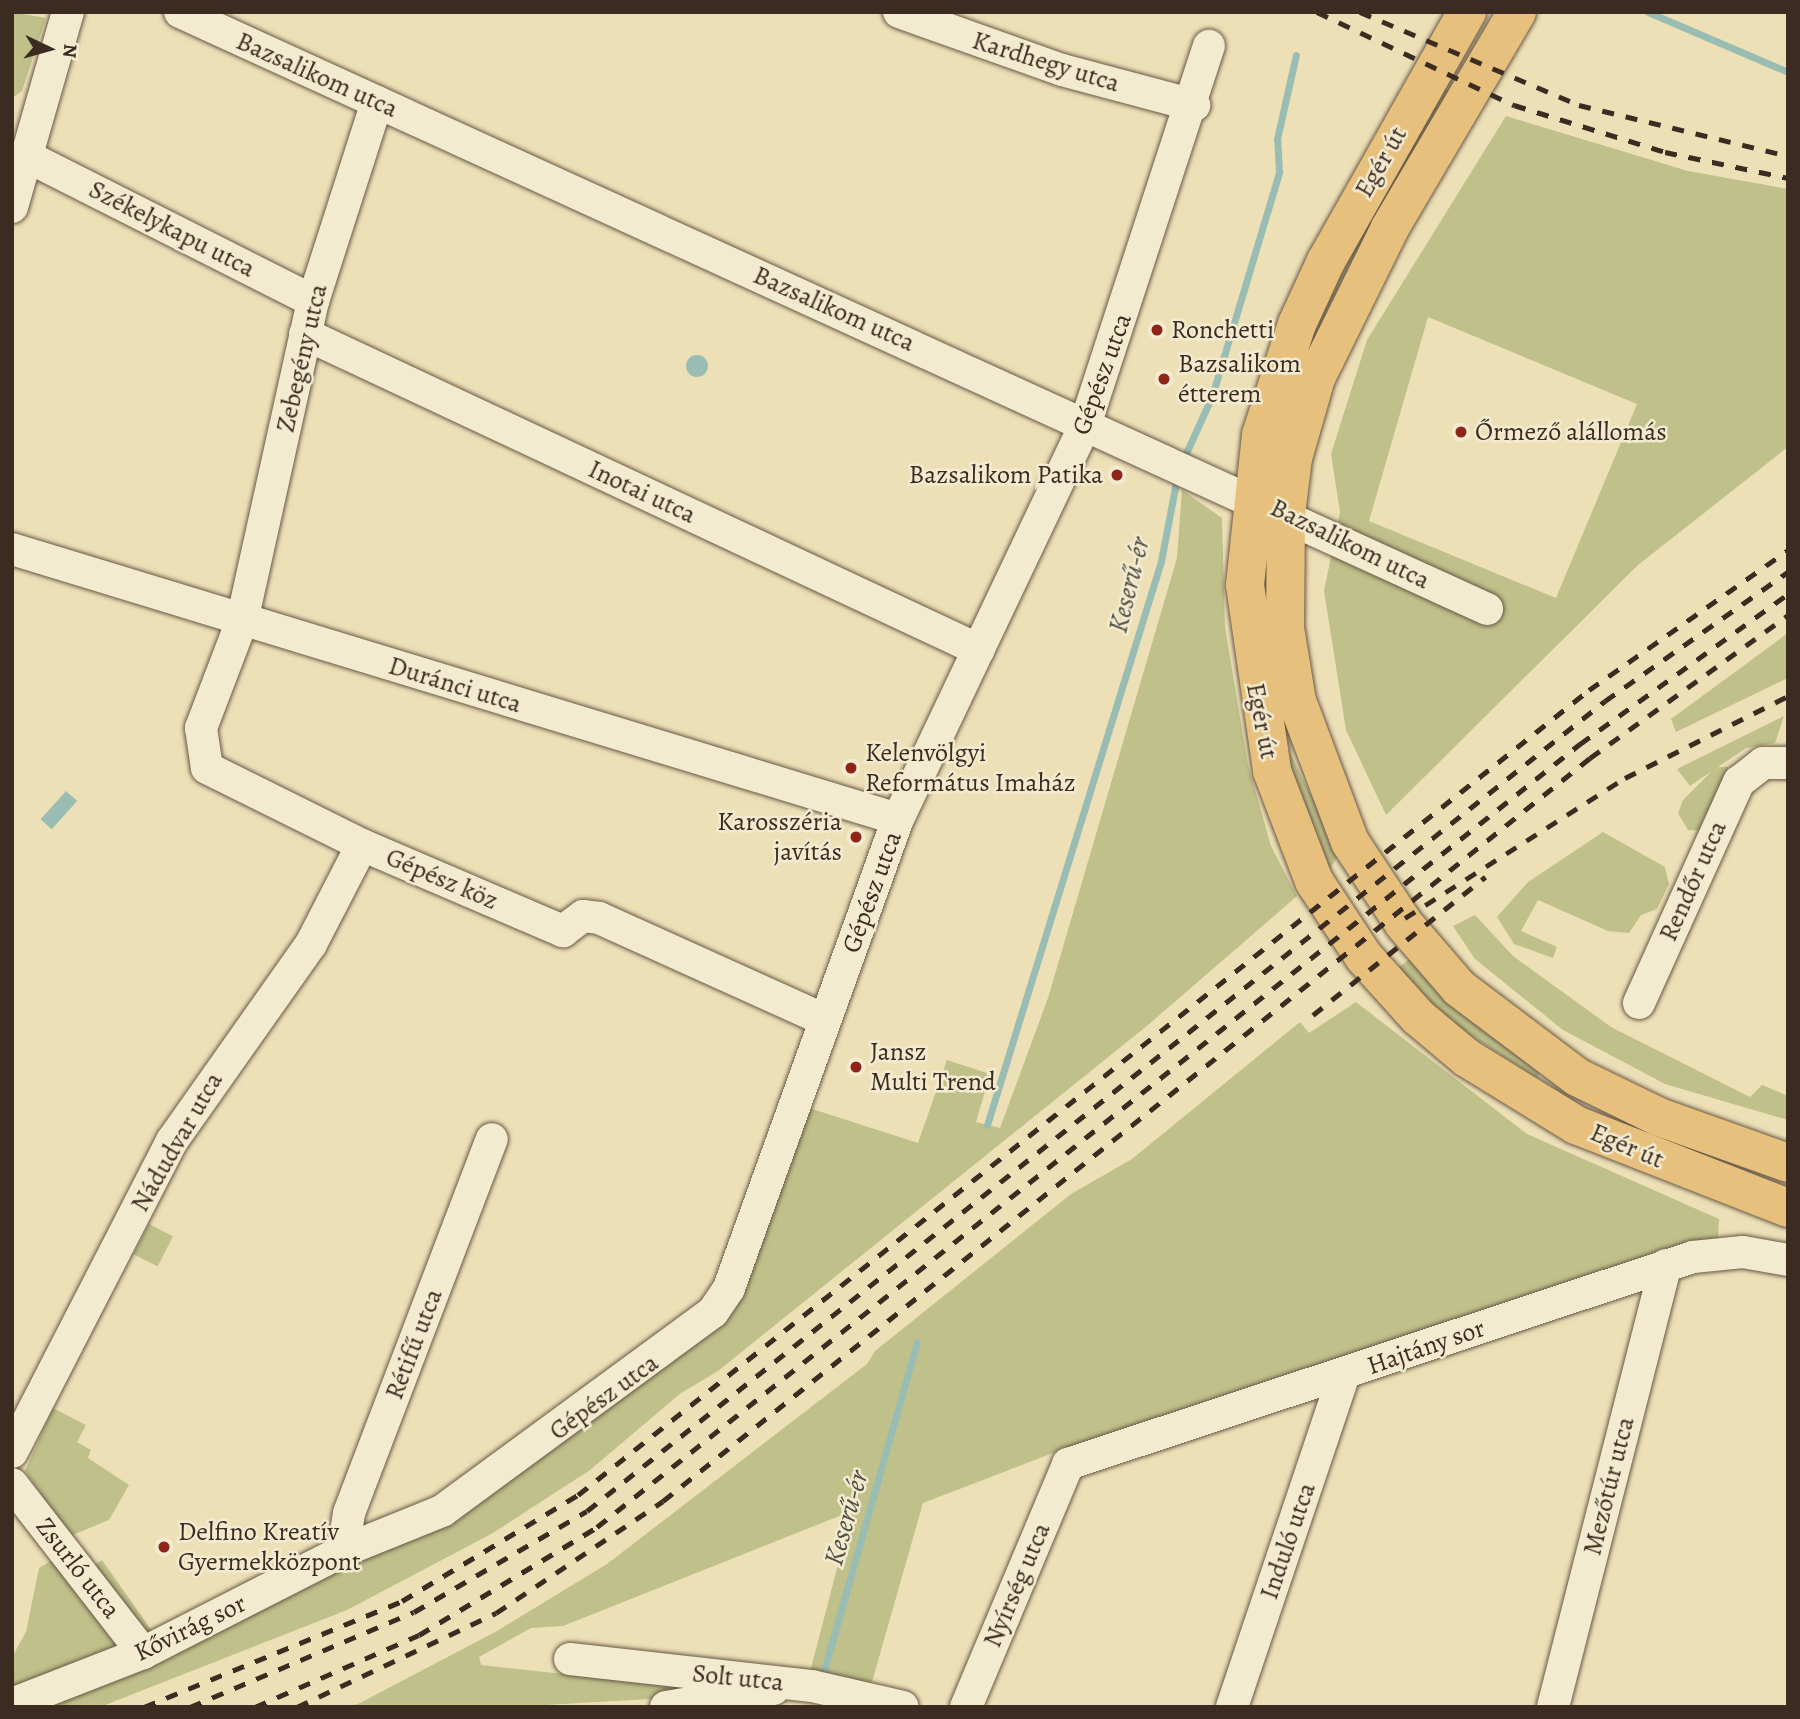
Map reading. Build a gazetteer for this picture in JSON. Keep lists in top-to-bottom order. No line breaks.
{"streets":{"main road":["Egér út"],"street":["Kardhegy utca","Bazsalikom utca","Székelykapu utca","Zebegény utca","Gépész utca","Inotai utca","Duránci utca","Gépész köz","Rendőr utca","Nádudvar utca","Rétifű utca","Hajtány sor","Mezőtúr utca","Induló utca","Zsurló utca","Nyírség utca","Kővirág sor","Solt utca"]},"crossings":[["Kardhegy utca","Gépész utca"],["Bazsalikom utca","Egér út"],["Bazsalikom utca","Zebegény utca"],["Bazsalikom utca","Gépész utca"],["Székelykapu utca","Zebegény utca"],["Zebegény utca","Inotai utca"],["Zebegény utca","Duránci utca"],["Zebegény utca","Gépész köz"],["Gépész utca","Inotai utca"],["Gépész utca","Duránci utca"],["Gépész utca","Gépész köz"],["Gépész utca","Kővirág sor"],["Duránci utca","Gépész köz"],["Gépész köz","Nádudvar utca"],["Rétifű utca","Kővirág sor"],["Hajtány sor","Mezőtúr utca"],["Hajtány sor","Induló utca"],["Hajtány sor","Nyírség utca"],["Zsurló utca","Kővirág sor"]],"water":["Keserű-ér"],"places":["Ronchetti","Bazsalikom étterem","Őrmező alállomás","Bazsalikom Patika","Kelenvölgyi Református Imaház","Karosszéria javítás","Jansz Multi Trend","Delfino Kreatív Gyermekközpont"],"north":"right"}
